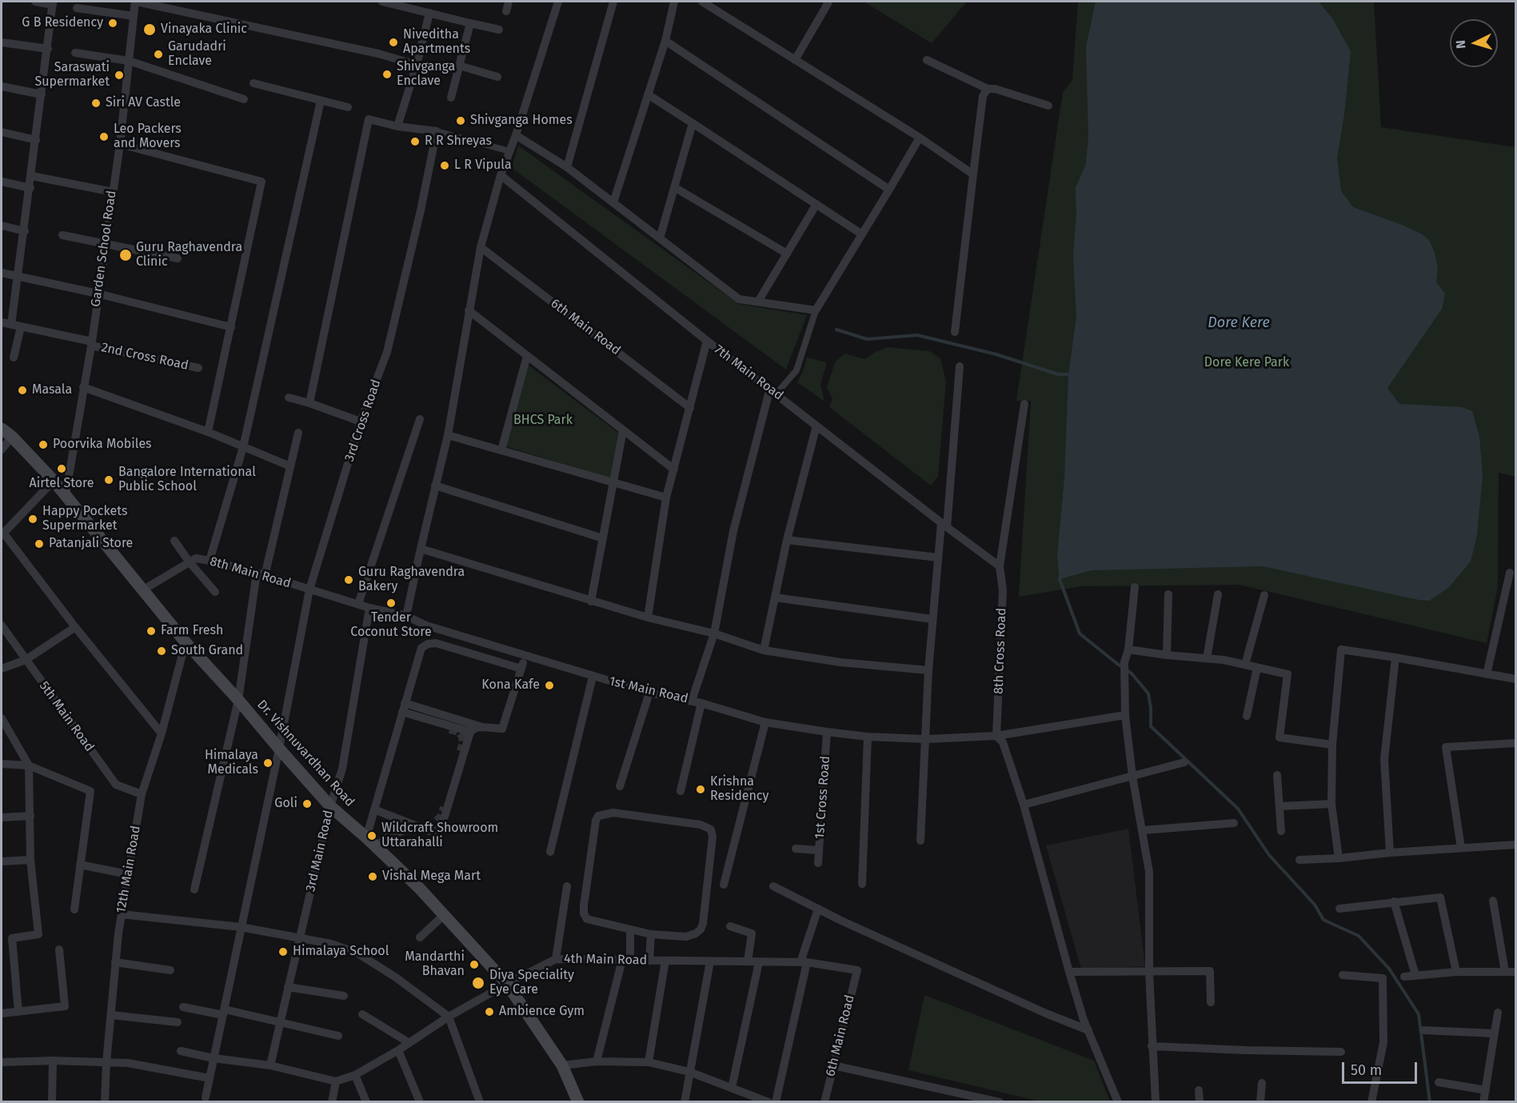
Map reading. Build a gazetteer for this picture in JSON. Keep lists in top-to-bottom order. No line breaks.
{"streets":{"main road":["Dr. Vishnuvardhan Road"],"street":["Garden School Road","6th Main Road","2nd Cross Road","7th Main Road","3rd Cross Road","8th Main Road","8th Cross Road","1st Main Road","5th Main Road","1st Cross Road","3rd Main Road","12th Main Road","4th Main Road"]},"crossings":[["Garden School Road","2nd Cross Road"],["Garden School Road","Dr. Vishnuvardhan Road"],["6th Main Road","4th Main Road"],["7th Main Road","8th Cross Road"],["3rd Cross Road","8th Main Road"],["3rd Cross Road","1st Main Road"],["3rd Cross Road","Dr. Vishnuvardhan Road"],["8th Main Road","1st Main Road"],["8th Main Road","Dr. Vishnuvardhan Road"],["8th Cross Road","1st Main Road"],["1st Main Road","1st Cross Road"],["1st Main Road","3rd Main Road"],["5th Main Road","12th Main Road"],["Dr. Vishnuvardhan Road","3rd Main Road"],["Dr. Vishnuvardhan Road","12th Main Road"],["Dr. Vishnuvardhan Road","4th Main Road"]],"water":["Dore Kere"],"parks":["Dore Kere Park","BHCS Park"],"places":["G B Residency","Vinayaka Clinic","Niveditha Apartments","Garudadri Enclave","Shivganga Enclave","Saraswati Supermarket","Siri AV Castle","Shivganga Homes","Leo Packers and Movers","R R Shreyas","L R Vipula","Guru Raghavendra Clinic","Masala","Poorvika Mobiles","Airtel Store","Bangalore International Public School","Happy Pockets Supermarket","Patanjali Store","Guru Raghavendra Bakery","Tender Coconut Store","Farm Fresh","South Grand","Kona Kafe","Himalaya Medicals","Krishna Residency","Goli","Wildcraft Showroom Uttarahalli","Vishal Mega Mart","Himalaya School","Mandarthi Bhavan","Diya Speciality Eye Care","Ambience Gym"],"scale_bar":"50 m","north":"left"}
